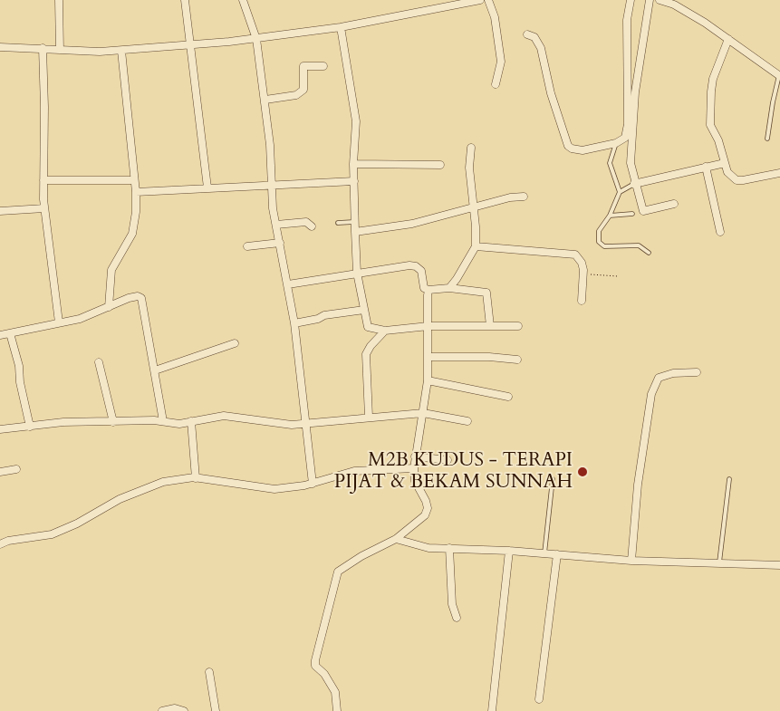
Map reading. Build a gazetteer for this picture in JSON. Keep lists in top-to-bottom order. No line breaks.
{"places":["M2B KUDUS - TERAPI PIJAT & BEKAM SUNNAH"]}
